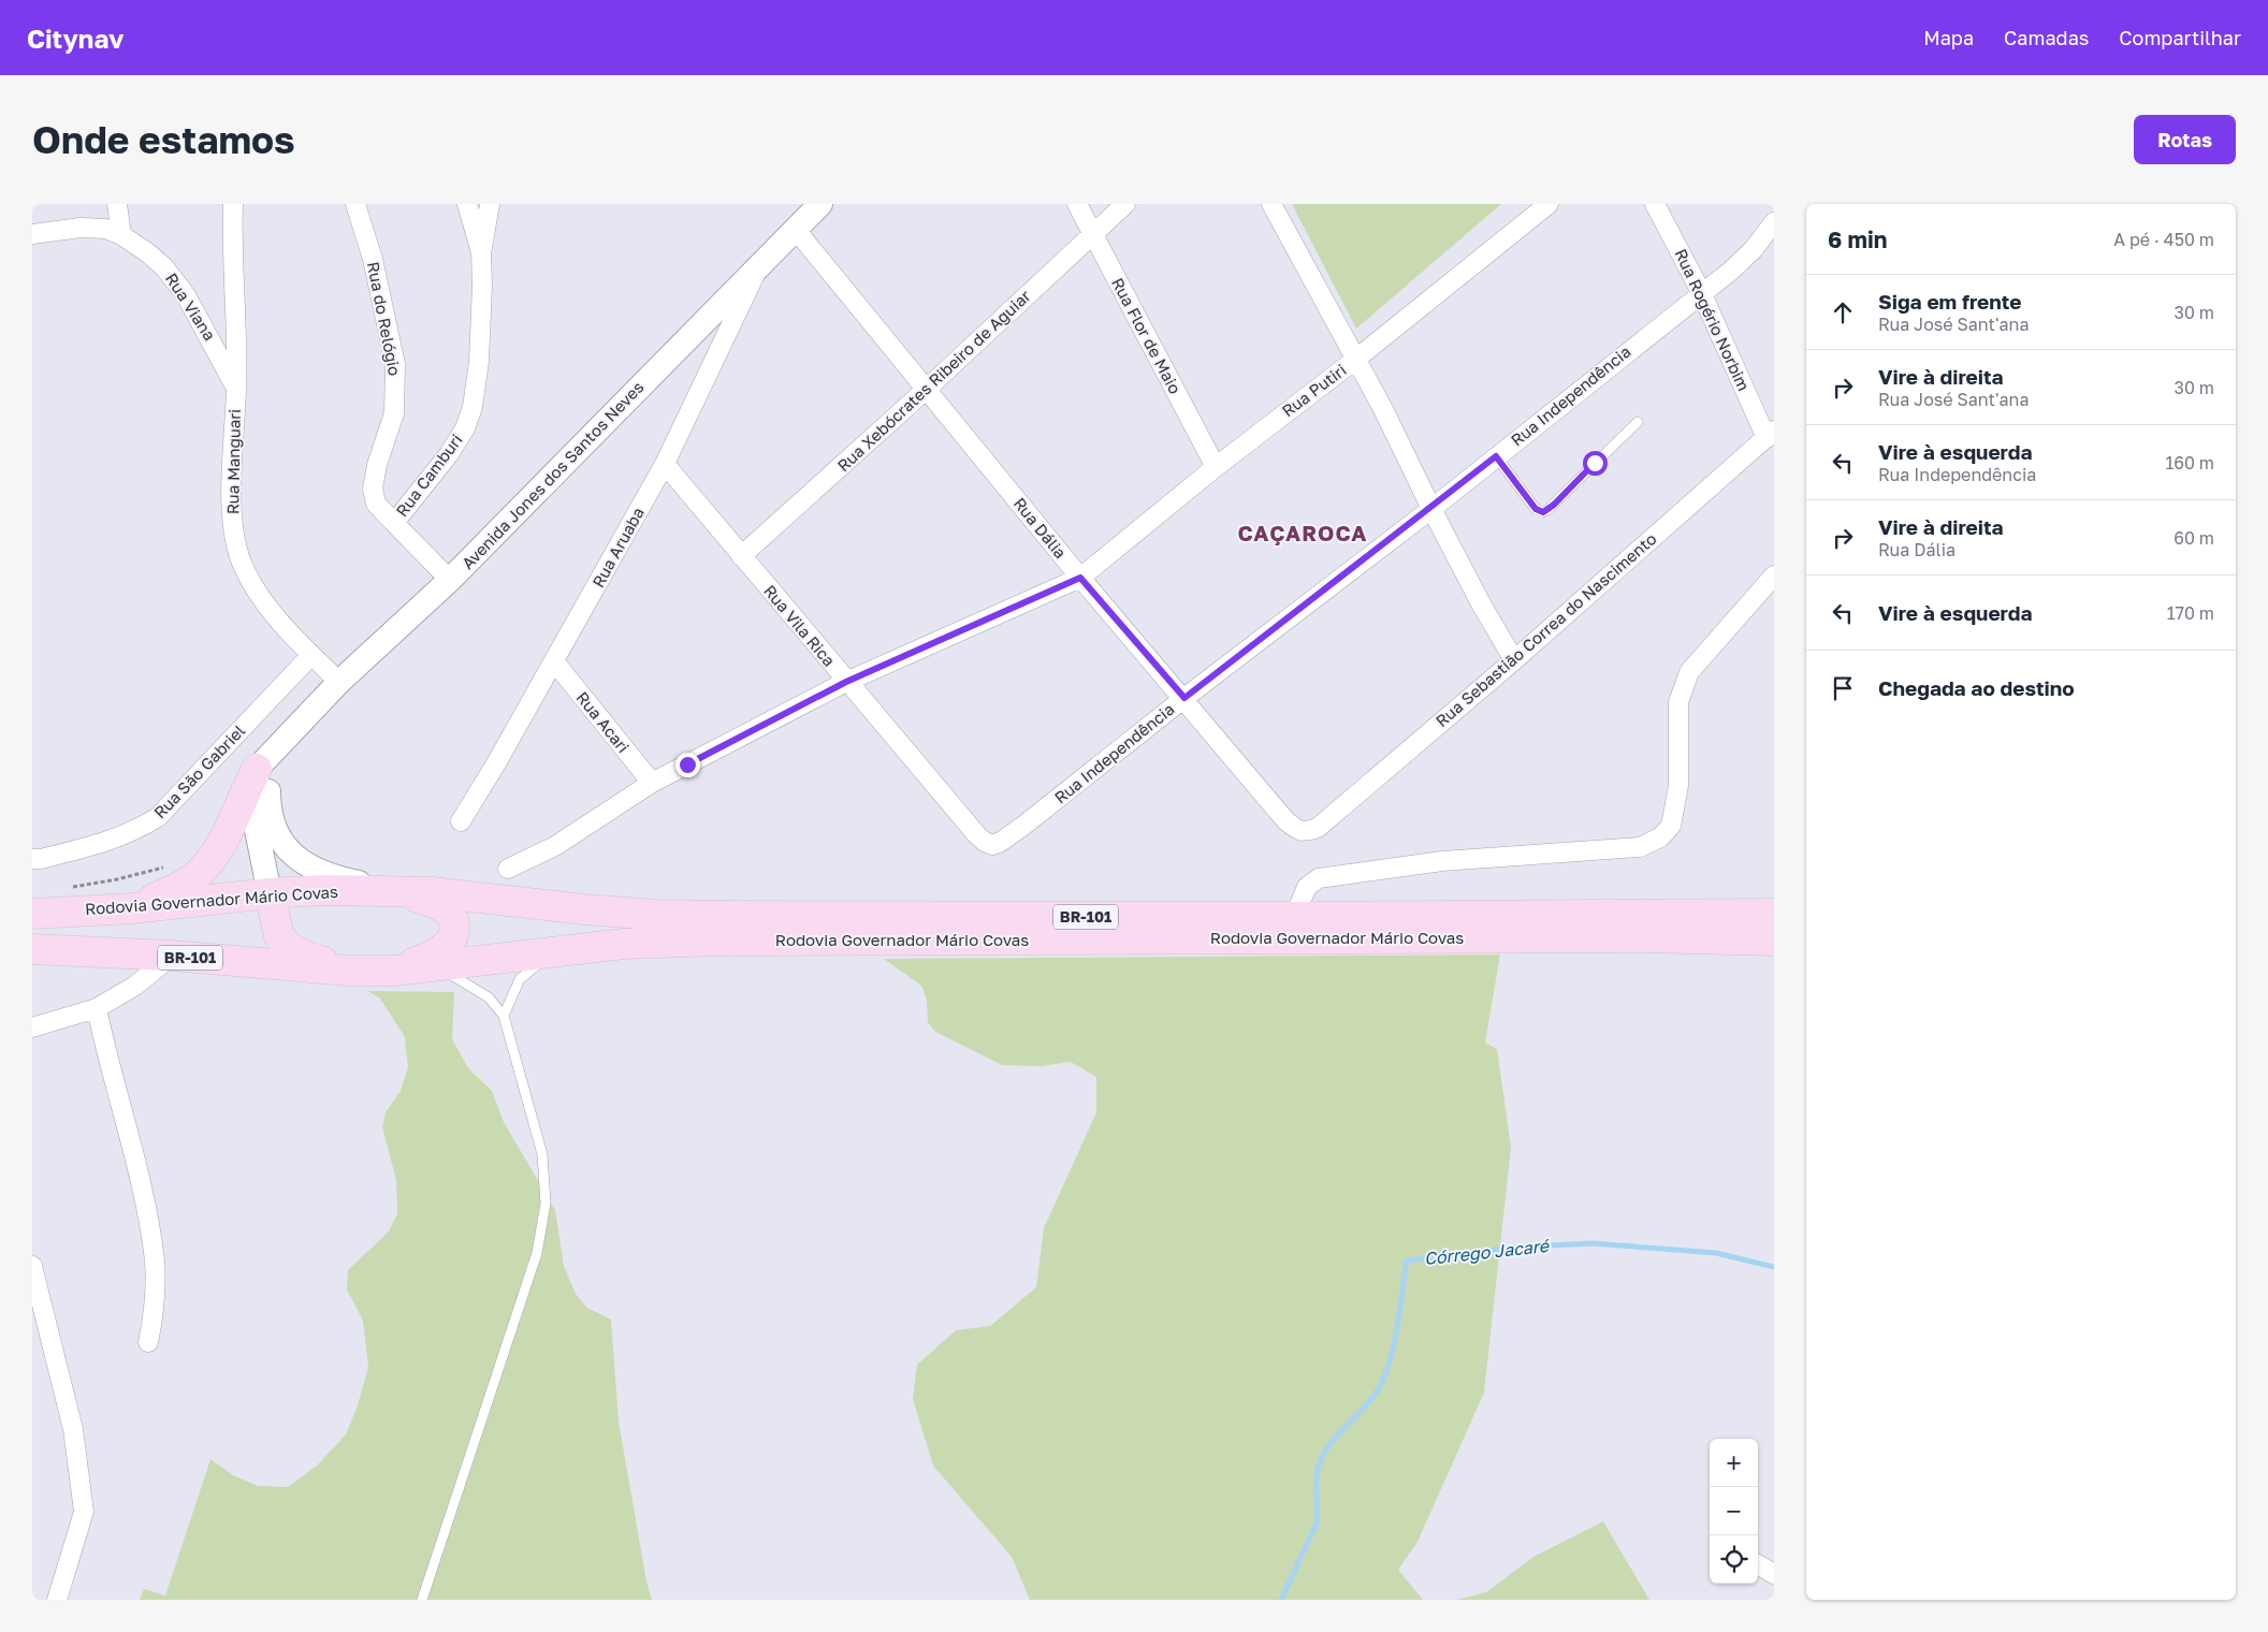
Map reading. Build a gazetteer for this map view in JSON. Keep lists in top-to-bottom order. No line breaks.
{"streets":{"main road":["Rodovia Governador Mário Covas","BR-101"],"street":["Rua Viana","Rua do Relógio","Rua Rogério Norbim","Rua Flor de Maio","Rua Xebócrates Ribeiro de Aguiar","Rua Putiri","Rua Independência","Rua Manguari","Rua Camburi","Avenida Jones dos Santos Neves","Rua Dália","Rua Aruaba","Rua Vila Rica","Rua Sebastião Correa do Nascimento","Rua Acari","Rua São Gabriel"]},"crossings":[["Rua Viana","Rua Manguari"],["Rua do Relógio","Rua Camburi"],["Rua Rogério Norbim","Rua Independência"],["Rua Rogério Norbim","Rua Sebastião Correa do Nascimento"],["Rua Flor de Maio","Rua Xebócrates Ribeiro de Aguiar"],["Rua Flor de Maio","Rua Putiri"],["Rua Xebócrates Ribeiro de Aguiar","Rua Dália"],["Rua Xebócrates Ribeiro de Aguiar","Rua Vila Rica"],["Rua Putiri","Rua Dália"],["Rua Putiri","Rua Vila Rica"],["Rua Putiri","Rua Acari"],["Rua Independência","Rua Dália"],["Rua Independência","Rua Vila Rica"],["Rua Manguari","Avenida Jones dos Santos Neves"],["Rua Manguari","Rua São Gabriel"],["Rua Camburi","Avenida Jones dos Santos Neves"],["Avenida Jones dos Santos Neves","Rua Dália"],["Avenida Jones dos Santos Neves","Rua Aruaba"],["Avenida Jones dos Santos Neves","Rodovia Governador Mário Covas"],["Rua Dália","Rua Sebastião Correa do Nascimento"],["Rua Aruaba","Rua Vila Rica"],["Rua Aruaba","Rua Acari"]],"districts":["CAÇAROCA"],"water":["Córrego Jacaré"],"page":{"header":"Citynav","nav":["Mapa","Camadas","Compartilhar"],"buttons":"Rotas","title":"Onde estamos","heading":["6 min","A pé · 450 m"],"list":[["Siga em frente","Rua José Sant'ana","30 m"],["Vire à direita","Rua José Sant'ana","30 m"],["Vire à esquerda","Rua Independência","160 m"],["Vire à direita","Rua Dália","60 m"],["Vire à esquerda","170 m"],"Chegada ao destino"],"map_buttons":["+","−"]}}
